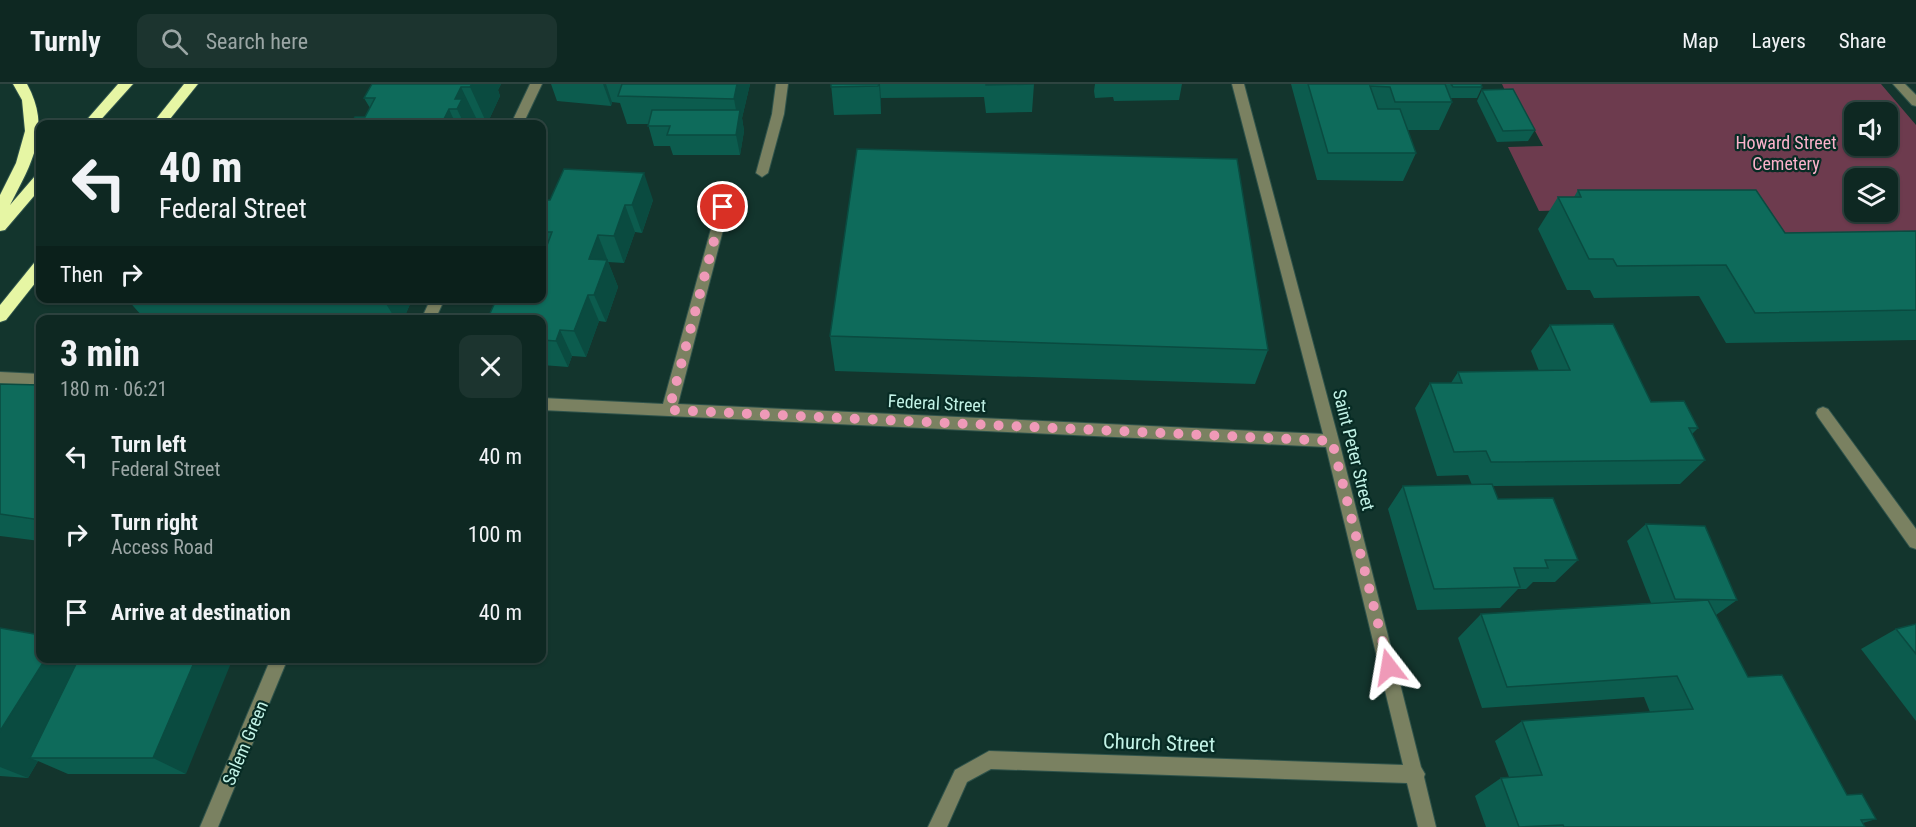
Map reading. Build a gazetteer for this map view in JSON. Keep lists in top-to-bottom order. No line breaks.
{"streets":{"street":["Federal Street","Saint Peter Street","Salem Green","Church Street"]},"crossings":[["Federal Street","Saint Peter Street"],["Saint Peter Street","Church Street"]],"parks":["Howard Street Cemetery"],"page":{"header":"Turnly","search":"Search here","nav":["Map","Layers","Share"],"turn":["40 m","Federal Street"],"then":"Then","heading":["3 min","180 m · 06:21"],"list":[{"name":"Turn left","note":"Federal Street","value":"40 m"},{"name":"Turn right","note":"Access Road","value":"100 m"},{"name":"Arrive at destination","value":"40 m"}]}}
